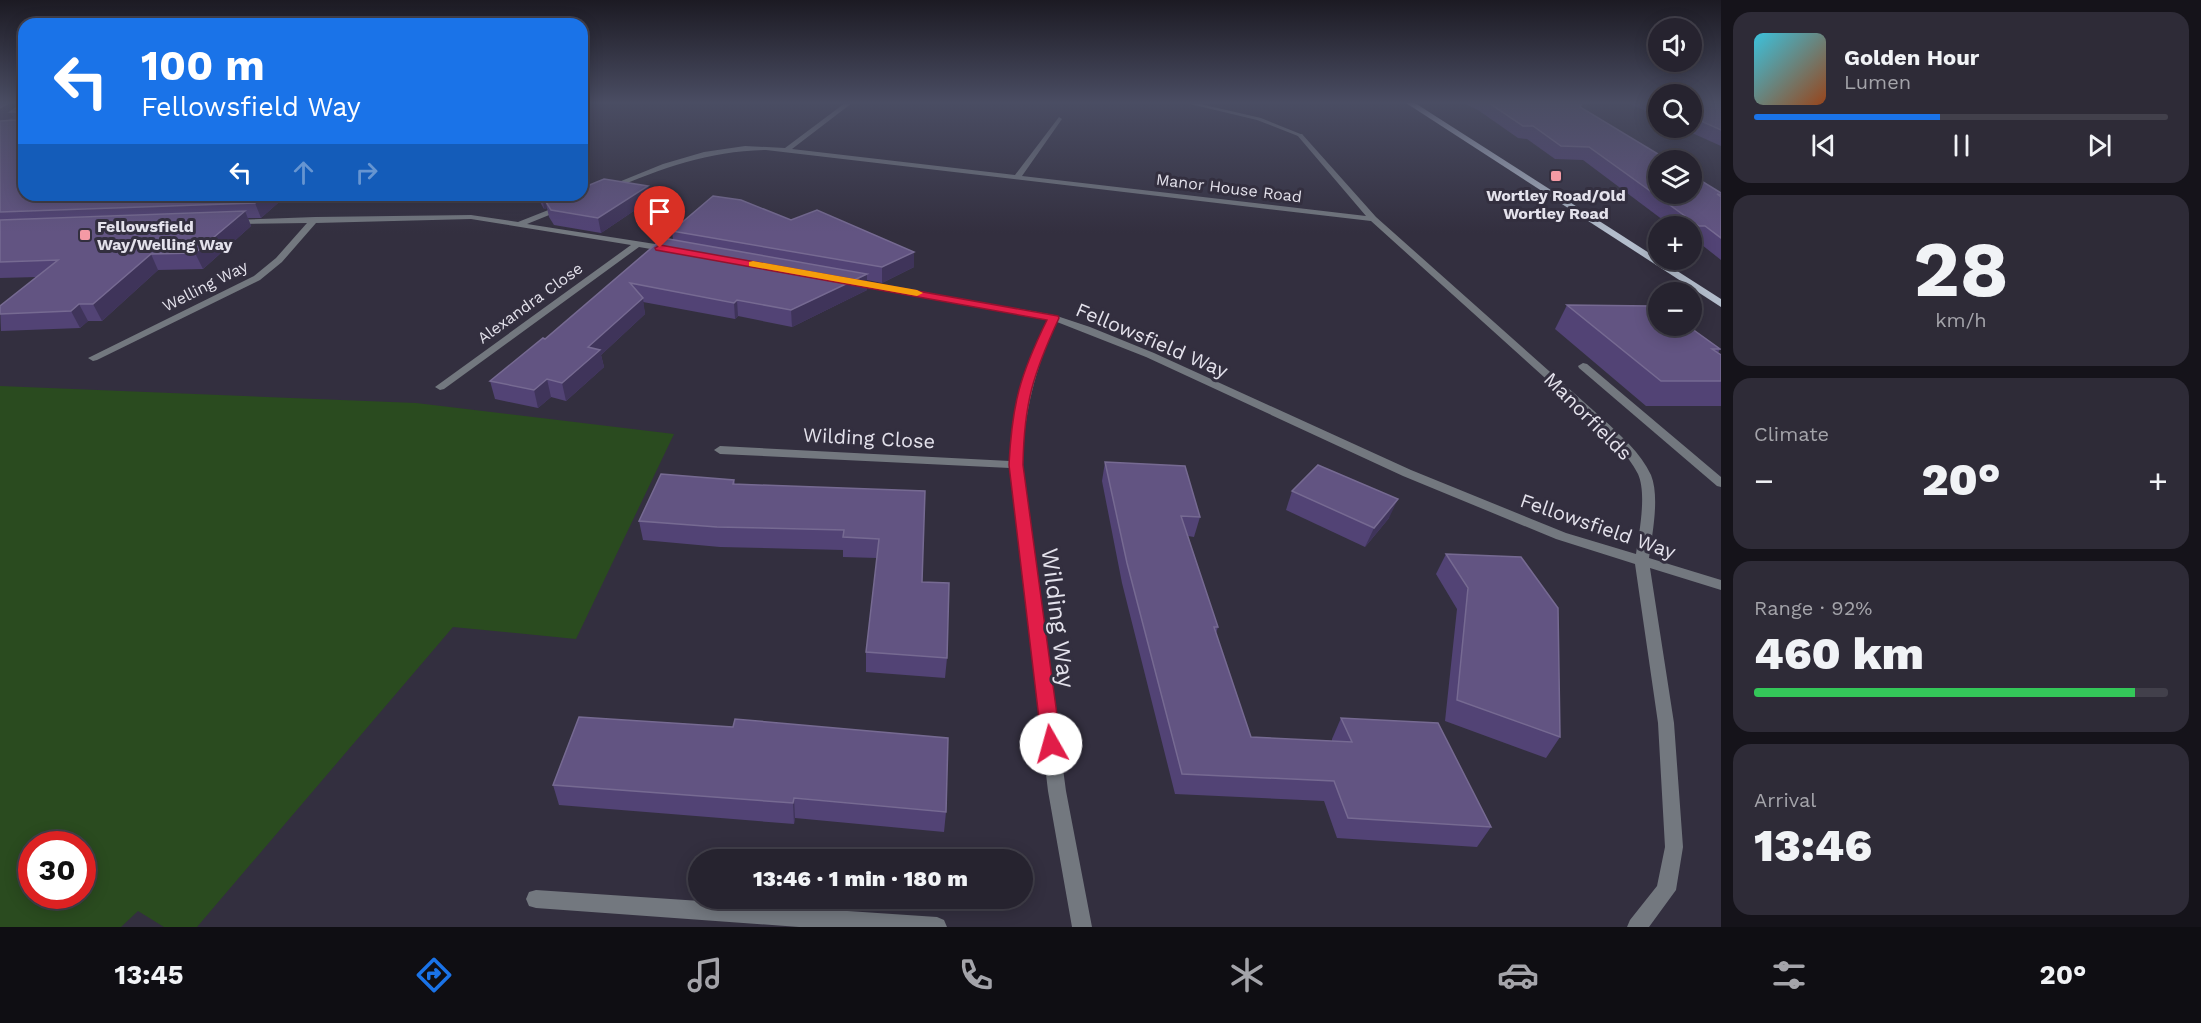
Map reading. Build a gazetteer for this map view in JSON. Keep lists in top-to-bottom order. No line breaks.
{"streets":{"street":["Manor House Road","Welling Way","Alexandra Close","Fellowsfield Way","Manorfields","Wilding Close","Wilding Way"]},"crossings":[["Manor House Road","Manorfields"],["Fellowsfield Way","Manorfields"],["Fellowsfield Way","Wilding Way"],["Wilding Close","Wilding Way"]],"places":{"transit":["Wortley Road/Old Wortley Road","Fellowsfield Way/Welling Way"]},"page":{"map_buttons":["+","−"],"turn":["100 m","Fellowsfield Way"],"song":["Golden Hour","Lumen"],"tile":[["28","km/h"],"Climate",["Range · 92%","460 km"],["Arrival","13:46"]],"heat":["−","20°","+"],"limit":"30","trip":"13:46 · 1 min · 180 m","tabs":["13:45","20°"]}}
